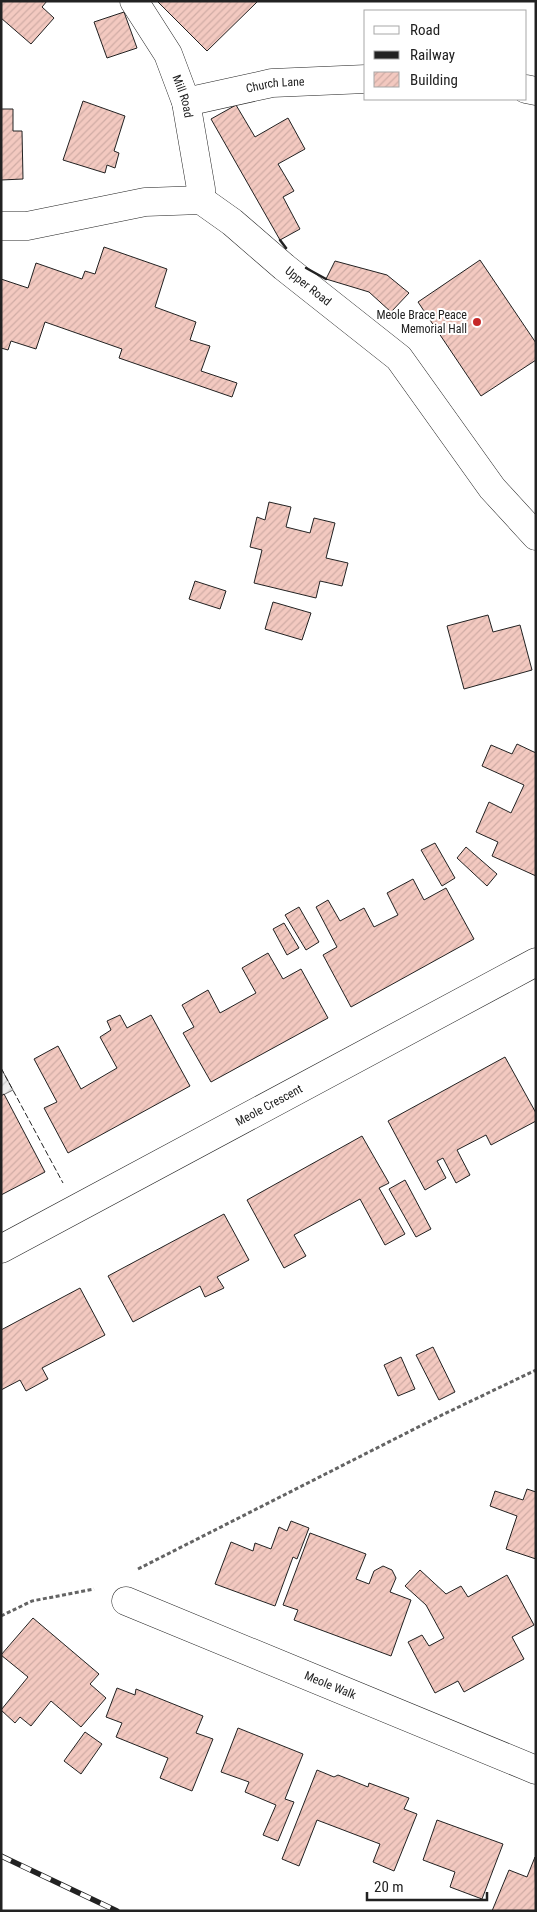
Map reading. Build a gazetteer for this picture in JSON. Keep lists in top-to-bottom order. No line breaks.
{"streets":{"street":["Church Lane","Mill Road","Upper Road","Meole Crescent","Meole Walk"]},"crossings":[["Church Lane","Mill Road"],["Mill Road","Upper Road"]],"places":["Meole Brace Peace Memorial Hall"],"legend":["Road","Railway","Building"],"scale_bar":"20 m"}
